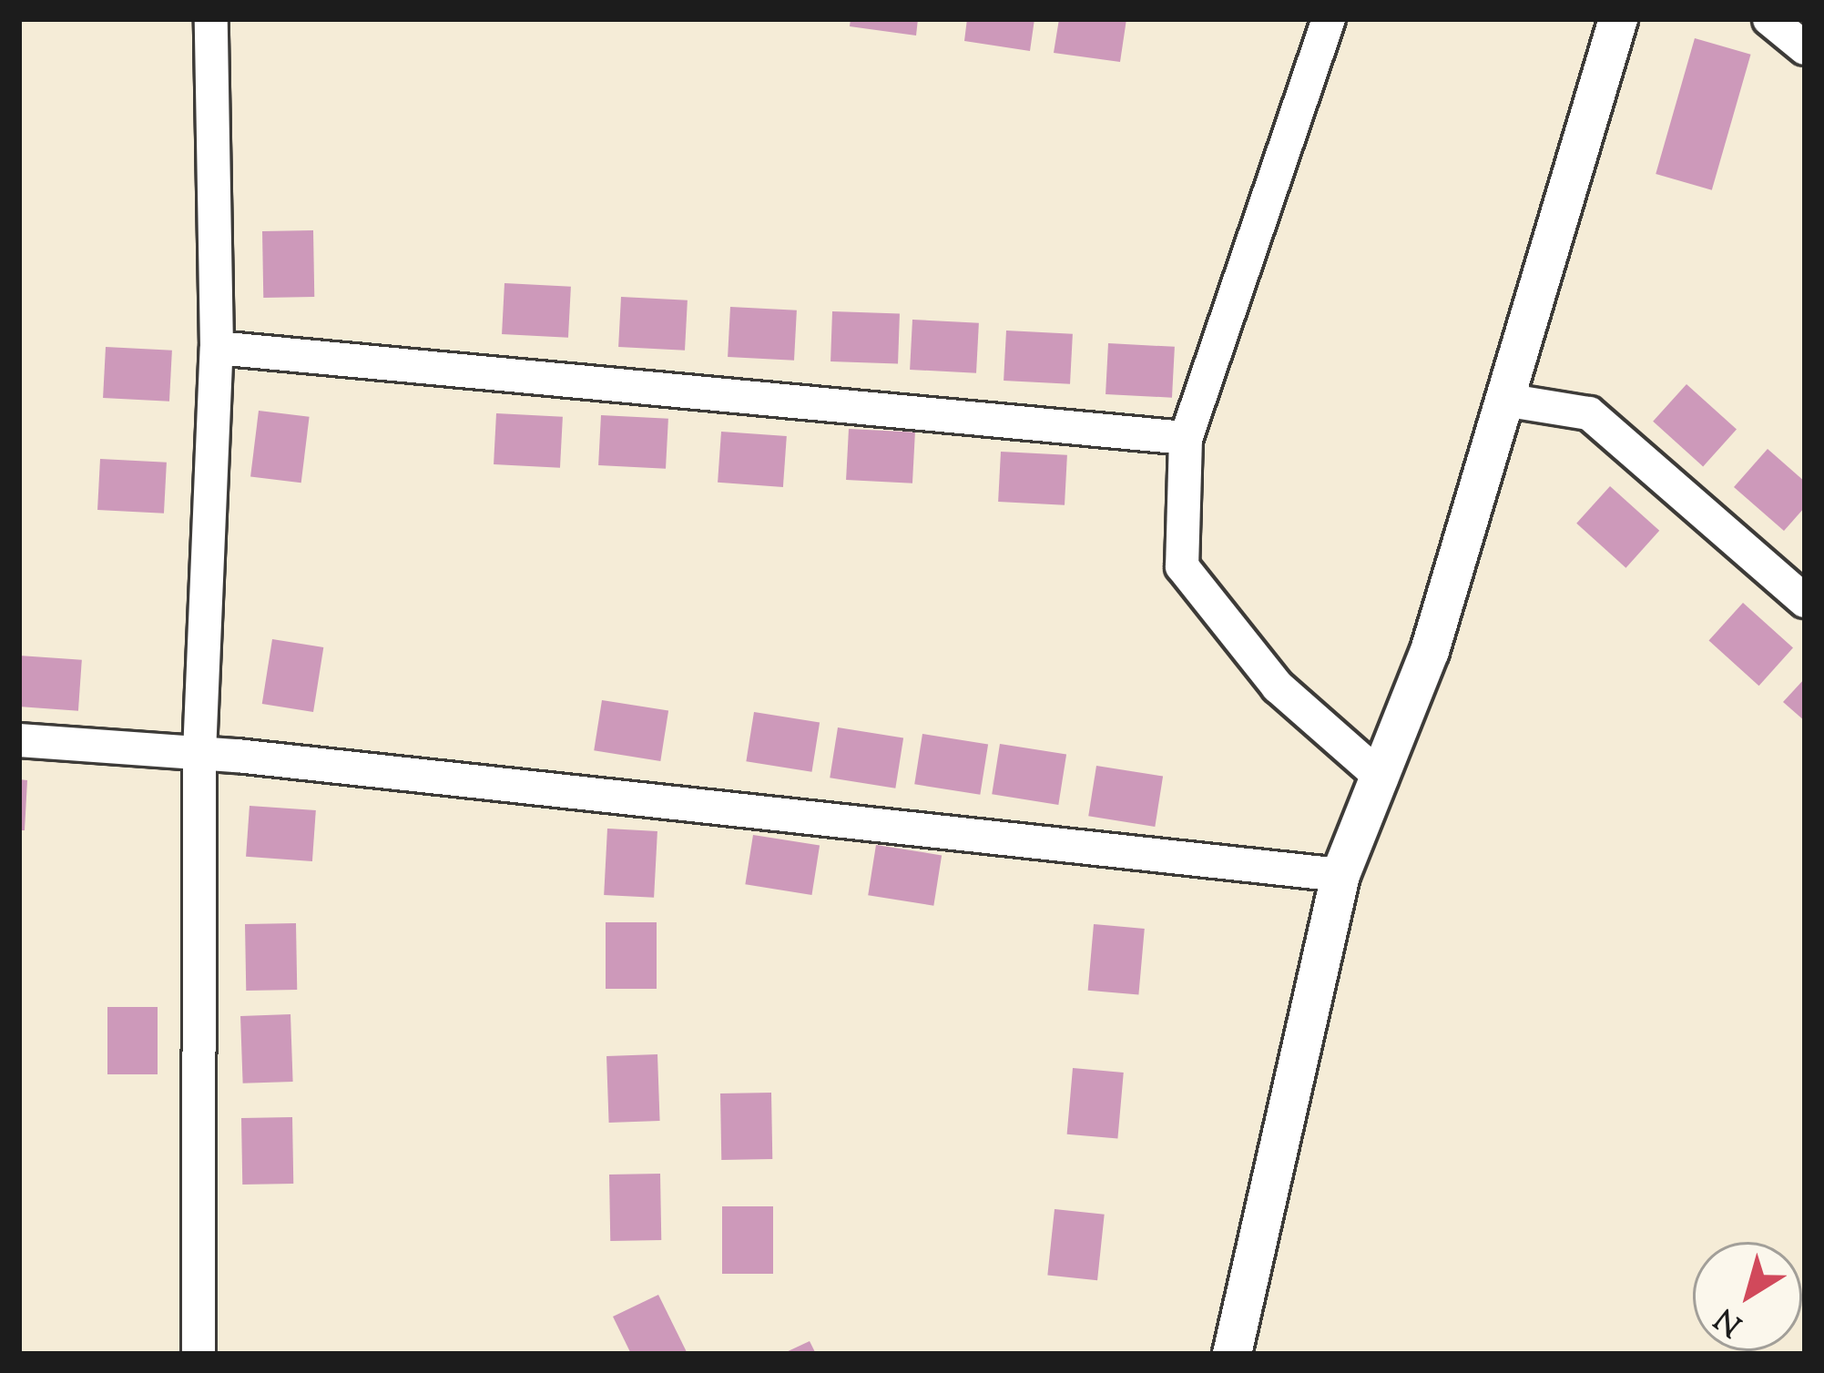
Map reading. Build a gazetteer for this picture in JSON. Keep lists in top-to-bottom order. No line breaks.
{"north":"bottom left"}
